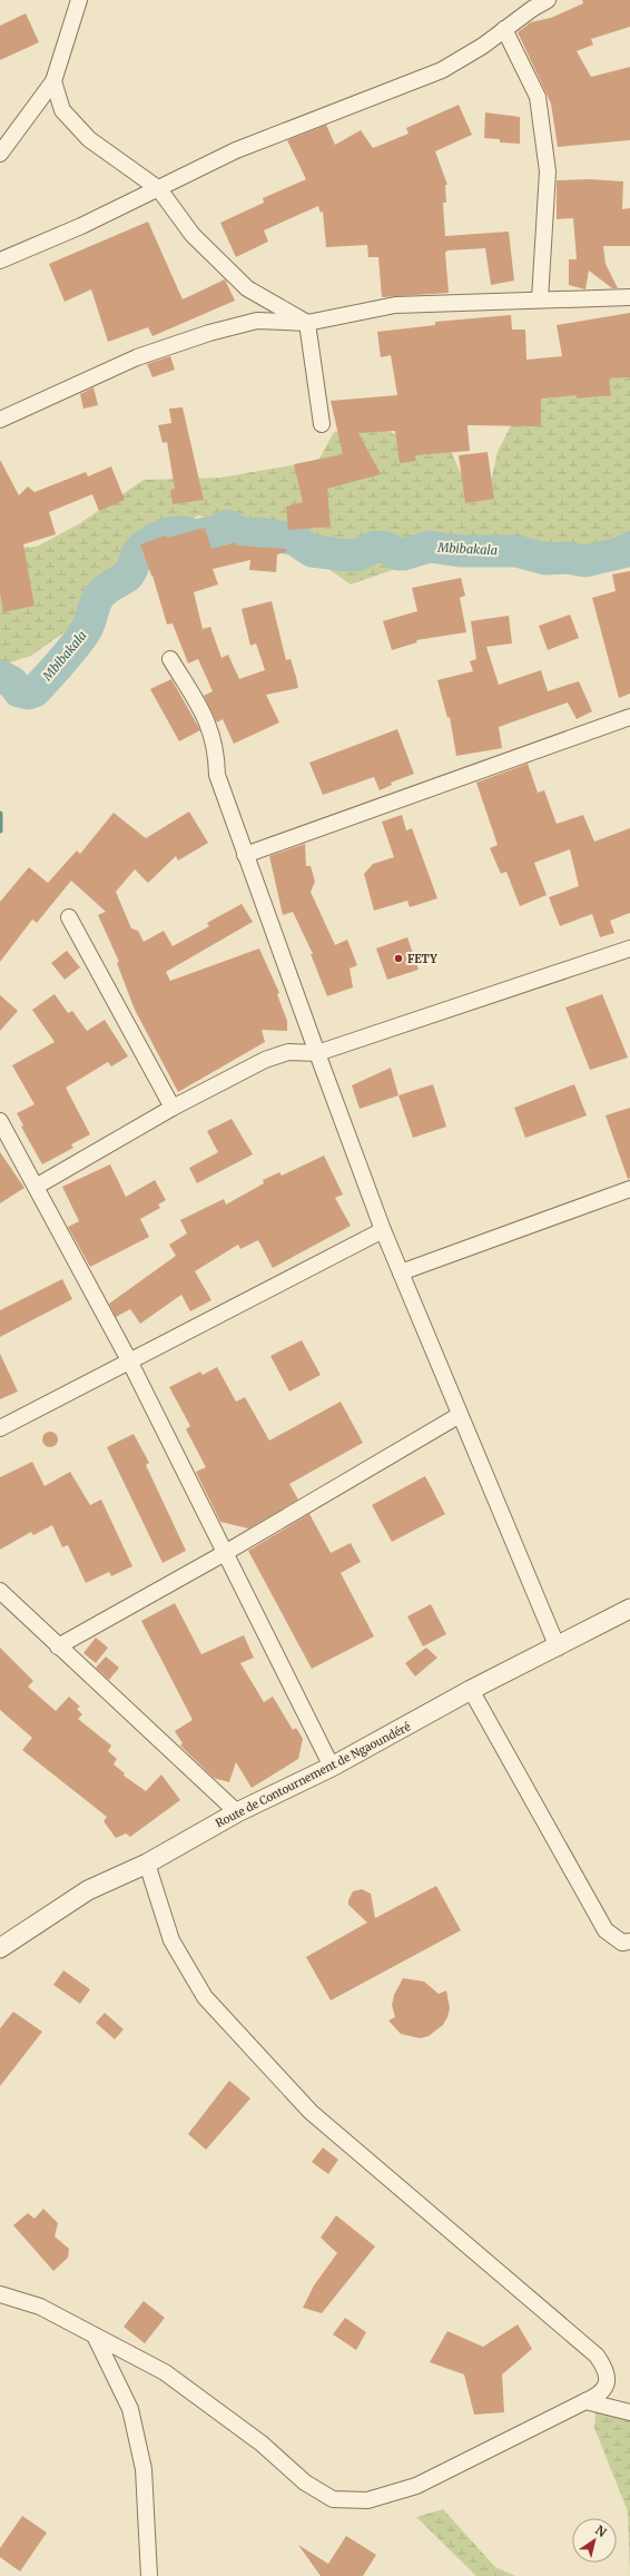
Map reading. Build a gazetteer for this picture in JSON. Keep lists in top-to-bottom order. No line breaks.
{"streets":{"street":["Route de Contournement de Ngaoundéré"]},"water":["Mbibakala"],"places":["FETY"],"north":"top right"}
